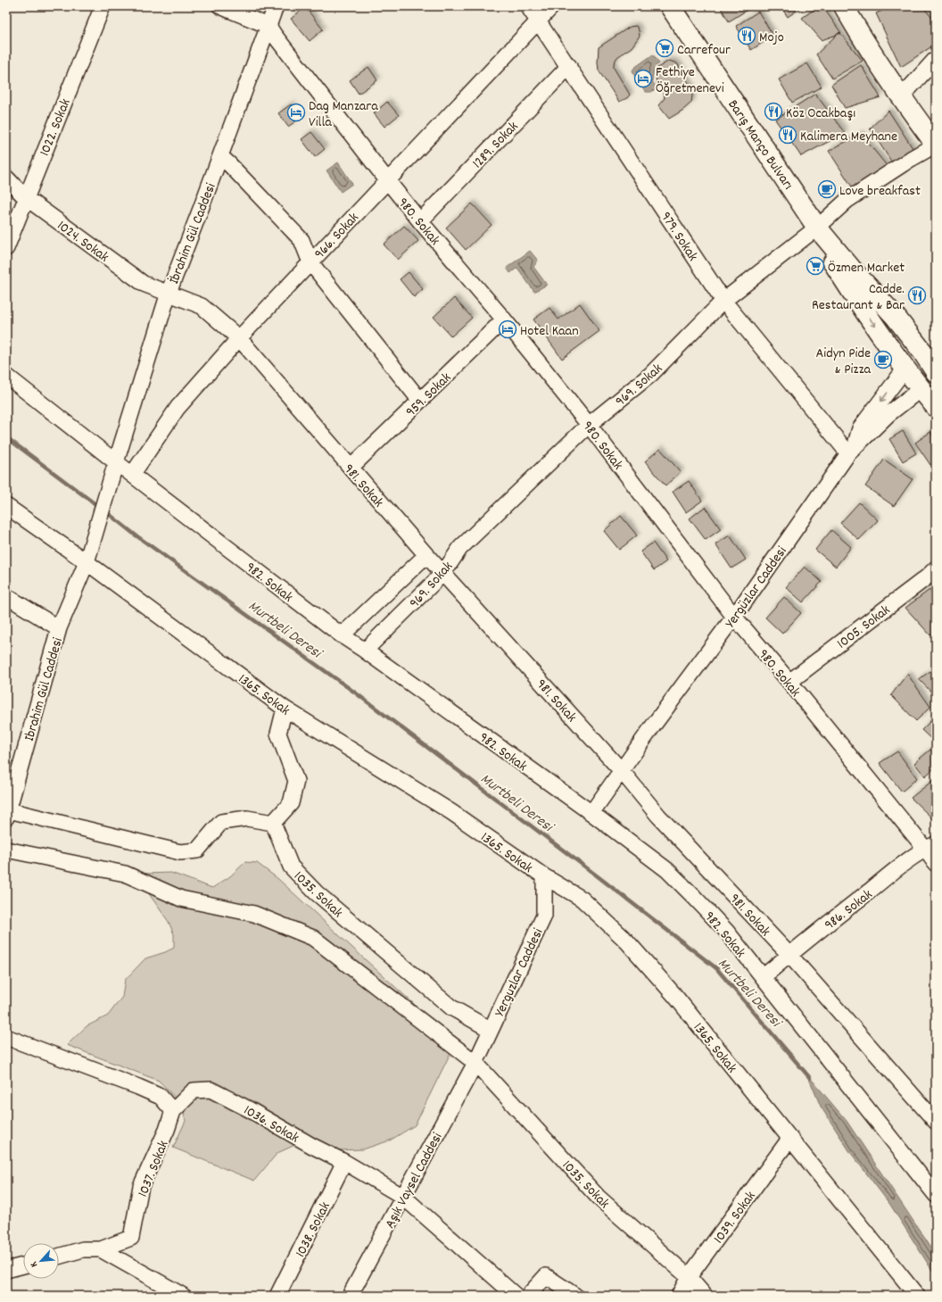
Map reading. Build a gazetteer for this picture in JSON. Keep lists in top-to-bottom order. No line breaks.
{"streets":{"main road":["Barış Manço Bulvarı","Yergüzlar Caddesi"],"street":["1022. Sokak","1289. Sokak","980. Sokak","İbrahim Gül Caddesi","966. Sokak","979. Sokak","1024. Sokak","969. Sokak","959. Sokak","981. Sokak","982. Sokak","1005. Sokak","Ibrahim Gül Caddesi","1365. Sokak","1035. Sokak","986. Sokak","Yerguzlar Caddesi","1036. Sokak","1037. Sokak","Aşık Vaysel Caddesi","1039. Sokak","1038. Sokak"]},"crossings":[["1022. Sokak","1024. Sokak"],["1289. Sokak","980. Sokak"],["1289. Sokak","979. Sokak"],["Barış Manço Bulvarı","969. Sokak"],["Barış Manço Bulvarı","Yergüzlar Caddesi"],["980. Sokak","İbrahim Gül Caddesi"],["980. Sokak","966. Sokak"],["980. Sokak","969. Sokak"],["980. Sokak","959. Sokak"],["980. Sokak","Yergüzlar Caddesi"],["980. Sokak","1005. Sokak"],["980. Sokak","986. Sokak"],["İbrahim Gül Caddesi","1024. Sokak"],["İbrahim Gül Caddesi","981. Sokak"],["İbrahim Gül Caddesi","982. Sokak"],["İbrahim Gül Caddesi","Ibrahim Gül Caddesi"],["İbrahim Gül Caddesi","1365. Sokak"],["966. Sokak","979. Sokak"],["966. Sokak","981. Sokak"],["966. Sokak","982. Sokak"],["979. Sokak","969. Sokak"],["979. Sokak","Yergüzlar Caddesi"],["1024. Sokak","981. Sokak"],["969. Sokak","981. Sokak"],["969. Sokak","982. Sokak"],["959. Sokak","981. Sokak"],["981. Sokak","Yergüzlar Caddesi"],["981. Sokak","986. Sokak"],["982. Sokak","Yergüzlar Caddesi"],["982. Sokak","986. Sokak"],["Ibrahim Gül Caddesi","1365. Sokak"],["1365. Sokak","Yerguzlar Caddesi"],["1365. Sokak","1039. Sokak"],["1035. Sokak","Yerguzlar Caddesi"],["1035. Sokak","Aşık Vaysel Caddesi"],["1035. Sokak","1039. Sokak"],["Yerguzlar Caddesi","Aşık Vaysel Caddesi"],["1036. Sokak","1037. Sokak"],["1036. Sokak","Aşık Vaysel Caddesi"],["1036. Sokak","1038. Sokak"]],"water":["Murtbeli Deresi"],"places":{"restaurant":["Mojo","Köz Ocakbaşı","Kalimera Meyhane","Cadde. Restaurant & Bar"],"supermarket":["Carrefour","Özmen Market"],"hotel":["Fethiye Öğretmenevi","Dag Manzara Villa","Hotel Kaan"],"cafe":["Love breakfast","Aidyn Pide & Pizza"]},"north":"bottom left"}
